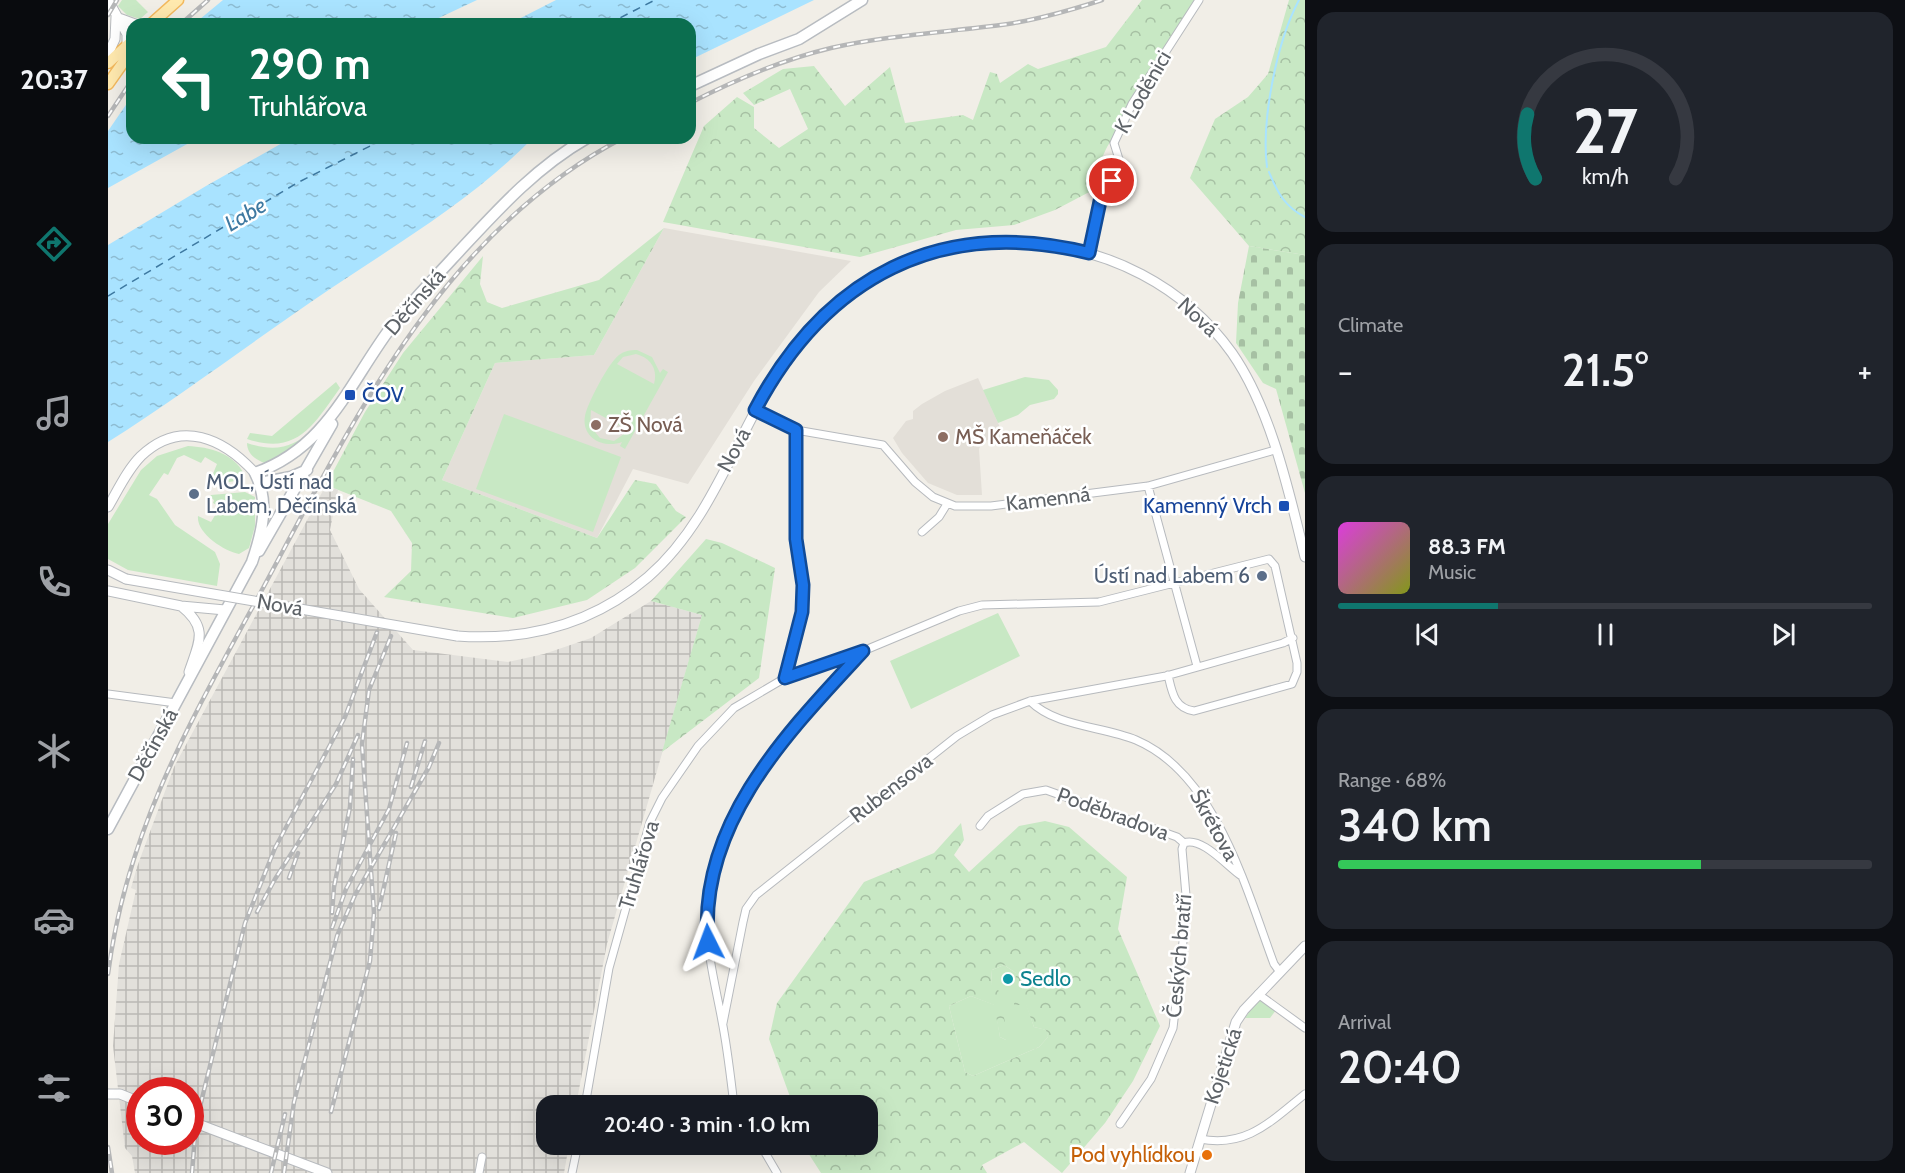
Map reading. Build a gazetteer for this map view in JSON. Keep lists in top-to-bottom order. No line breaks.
{"streets":{"main road":["Děčínská"],"street":["K Loděnici","Nová","Kamenná","Rubensova","Poděbradova","Škrétova","Truhlářova","Českých bratří","Kojetická"]},"crossings":[["K Loděnici","Nová"],["Rubensova","Škrétova"],["Rubensova","Truhlářova"],["Poděbradova","Českých bratří"],["Škrétova","Kojetická"]],"water":["Labe"],"places":{"transit":["ČOV","Kamenný Vrch"],"other":["ZŠ Nová","MŠ Kameňáček","MOL, Ústí nad Labem, Děčínská","Ústí nad Labem 6","Sedlo","Pod vyhlídkou"]},"page":{"tabs":"20:37","turn":["290 m","Truhlářova"],"tile":["Climate",["Range · 68%","340 km"],["Arrival","20:40"]],"heat":["−","21.5°","+"],"song":["88.3 FM","Music"],"limit":"30","trip":"20:40 · 3 min · 1.0 km","gauge":["27","km/h"]}}
